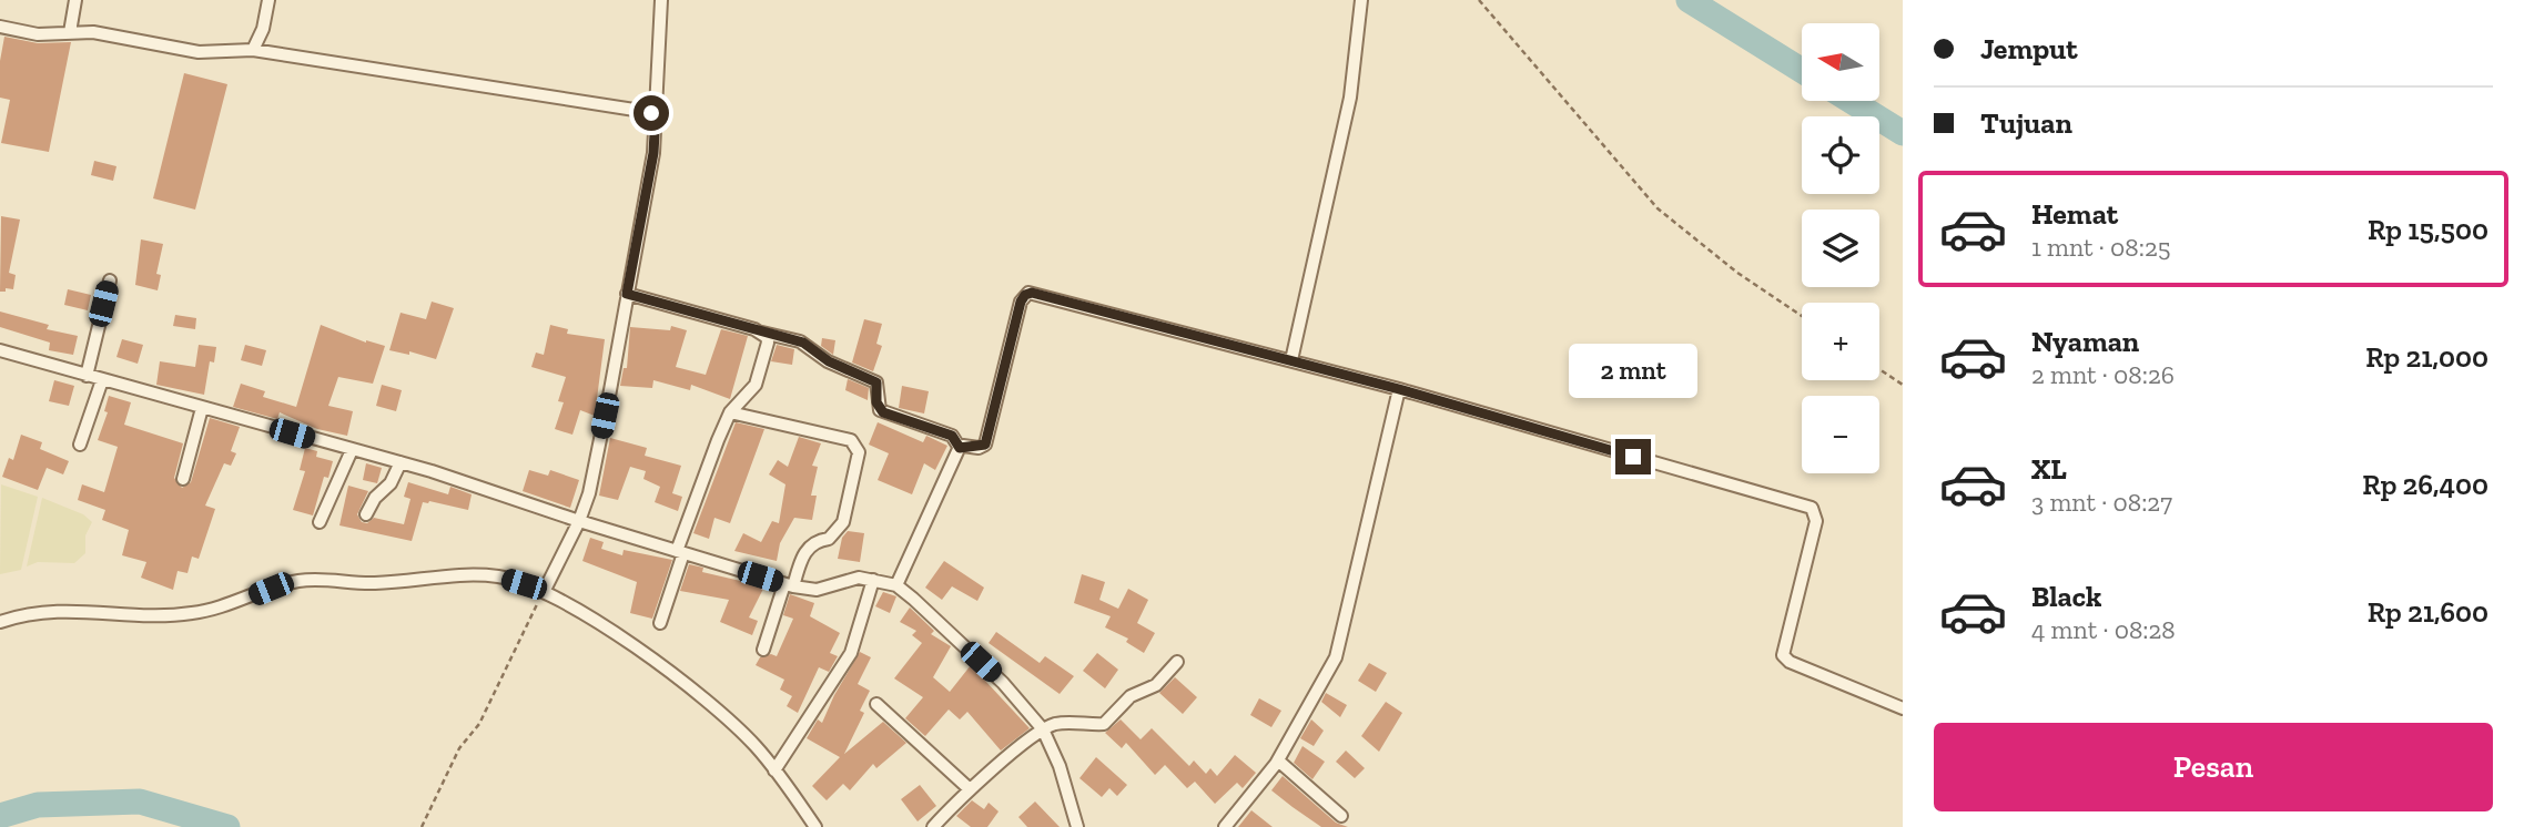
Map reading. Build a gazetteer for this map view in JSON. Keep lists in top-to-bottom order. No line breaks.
{"north":"left","page":{"banner":["Jemput","Tujuan"],"map_buttons":["+","−"],"list":[{"name":"Hemat","note":"1 mnt · 08:25","value":"Rp 15,500"},{"name":"Nyaman","note":"2 mnt · 08:26","value":"Rp 21,000"},{"name":"XL","note":"3 mnt · 08:27","value":"Rp 26,400"},{"name":"Black","note":"4 mnt · 08:28","value":"Rp 21,600"}],"bubble":"2 mnt","buttons":"Pesan"}}
